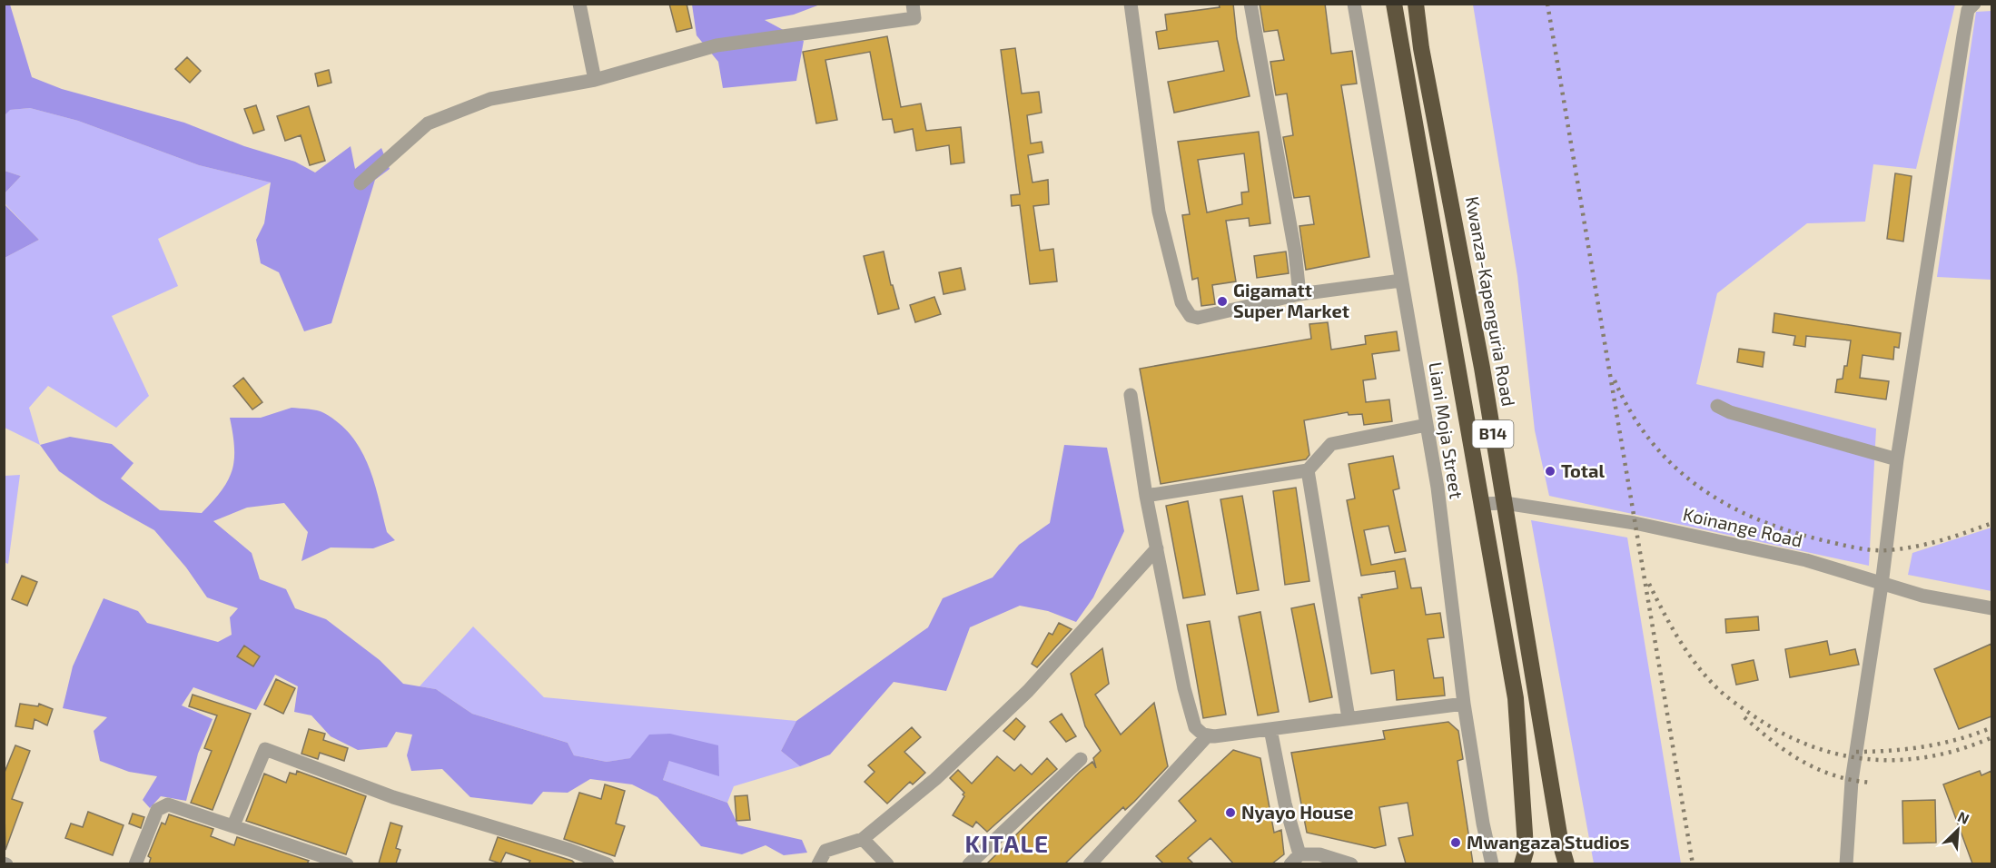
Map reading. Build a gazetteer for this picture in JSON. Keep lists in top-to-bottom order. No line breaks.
{"streets":{"highway":["Kwanza-Kapenguria Road","B14"],"street":["Liani Moja Street","Koinange Road"]},"crossings":[["Kwanza-Kapenguria Road","Koinange Road"],["B14","Koinange Road"]],"districts":["KITALE"],"places":["Gigamatt Super Market","Total","Nyayo House","Mwangaza Studios"],"north":"top right"}
